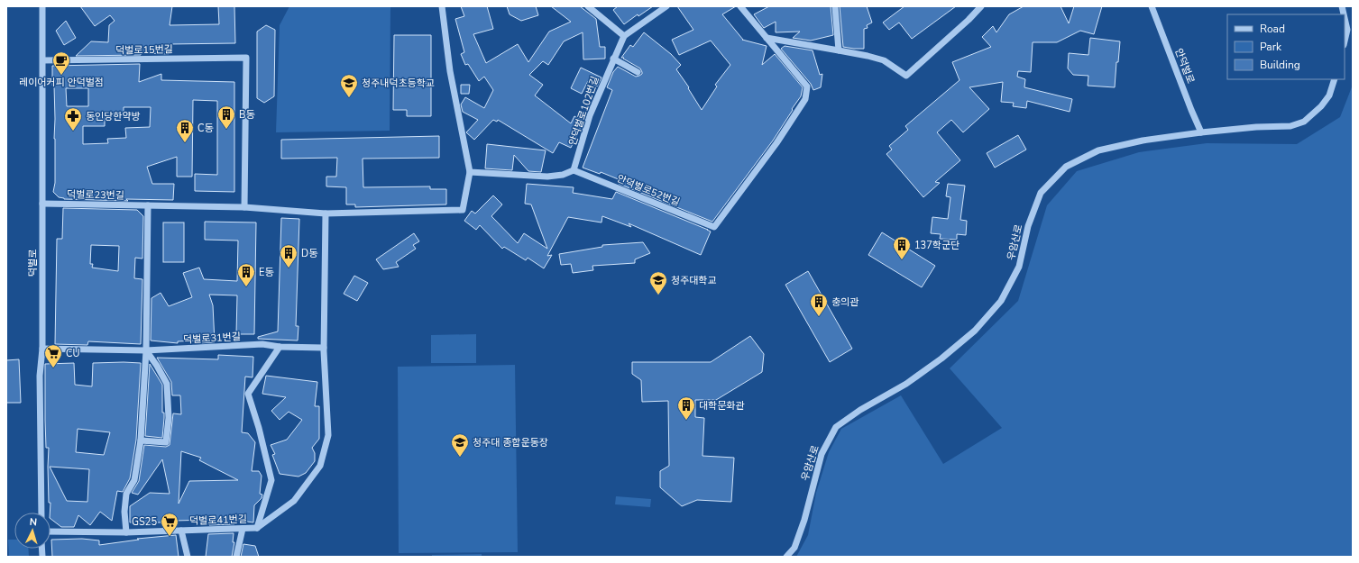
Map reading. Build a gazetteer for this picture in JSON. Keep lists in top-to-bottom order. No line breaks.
{"streets":{"street":["덕벌로15번길","안덕벌로","안덕벌로102번길","안덕벌로52번길","덕벌로23번길","우암산로","덕벌로","덕벌로31번길","덕벌로41번길"]},"crossings":[["덕벌로15번길","덕벌로23번길"],["덕벌로15번길","덕벌로"],["안덕벌로","우암산로"],["안덕벌로102번길","안덕벌로52번길"],["덕벌로23번길","덕벌로"],["덕벌로","덕벌로31번길"],["덕벌로31번길","덕벌로41번길"]],"places":{"cafe":["레이어커피 안덕벌점"],"school or university":["청주내덕초등학교","청주대학교","청주대 종합운동장"],"building":["B동","C동","137학군단","D동","E동","충의관","대학문화관"],"pharmacy":["동인당한약방"],"supermarket":["CU","GS25"]},"legend":["Road","Park","Building"],"north":"top"}
